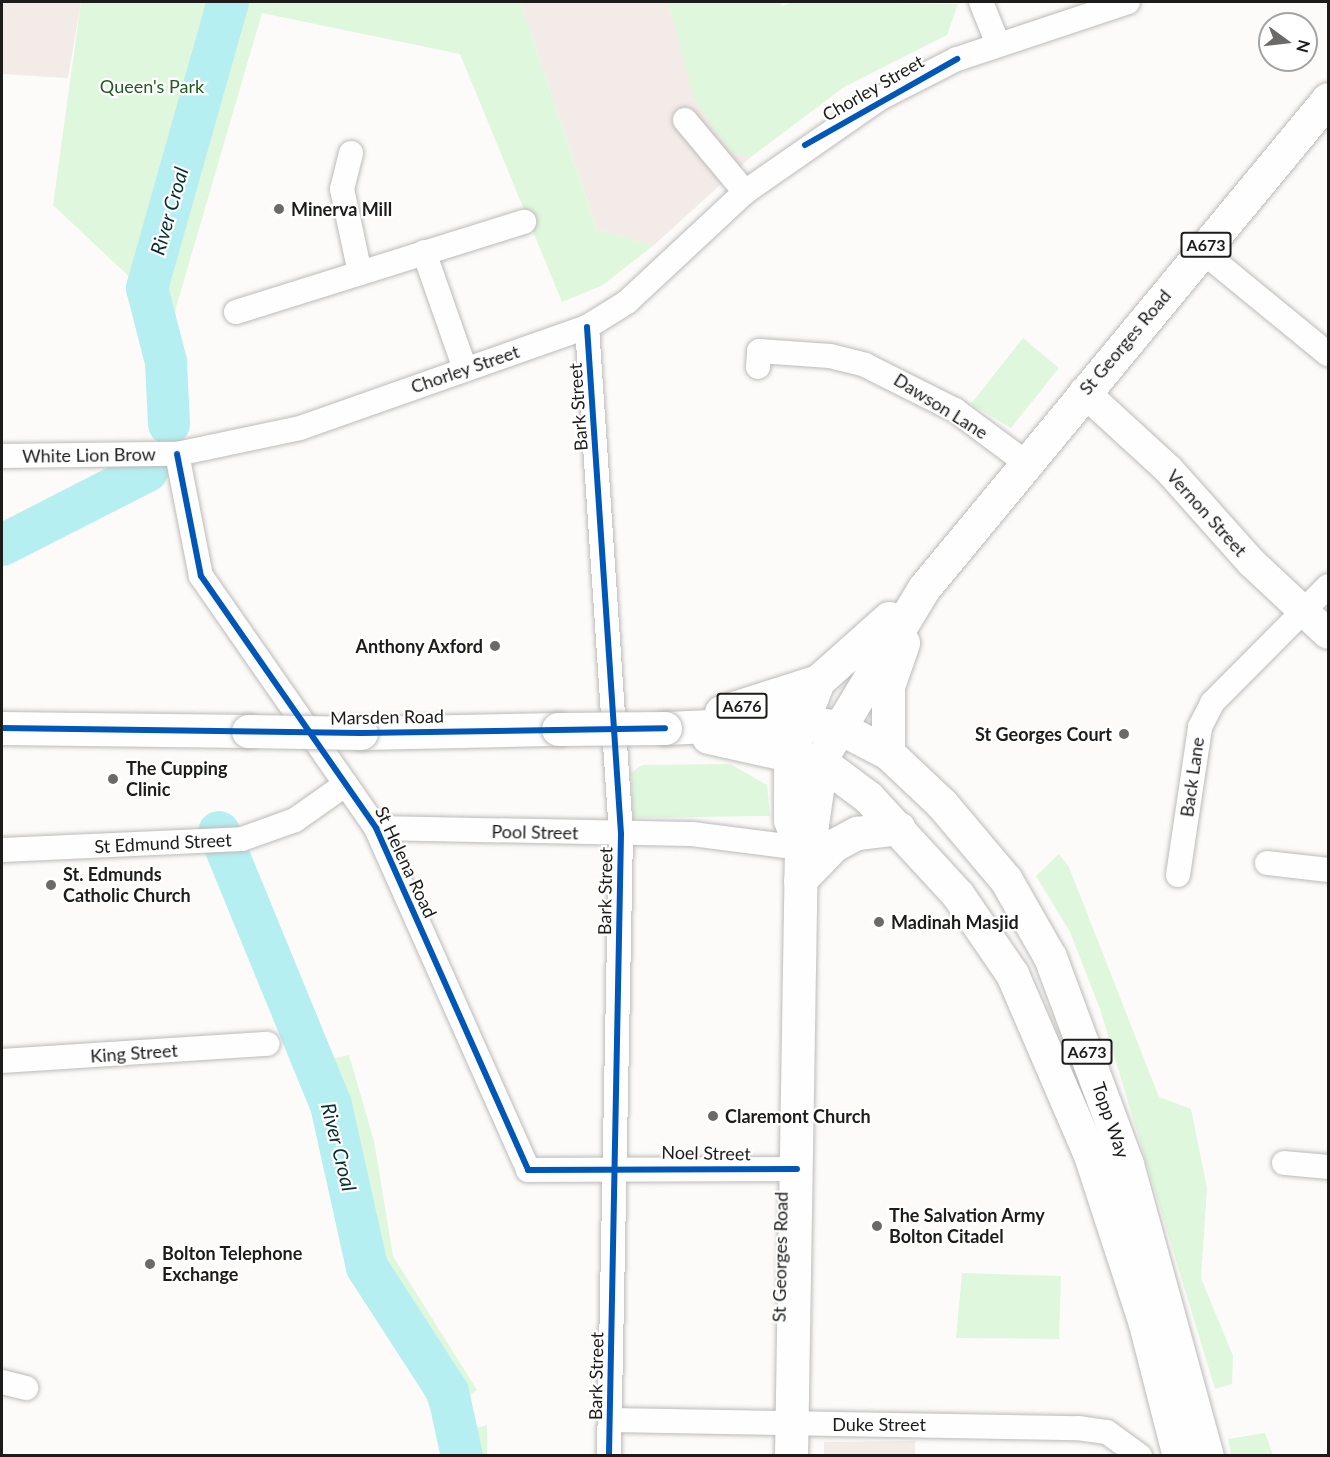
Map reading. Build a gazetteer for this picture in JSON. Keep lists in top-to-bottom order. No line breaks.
{"streets":{"main road":["A673","St Georges Road","A676","Marsden Road","Topp Way"],"street":["Chorley Street","Dawson Lane","Bark Street","White Lion Brow","Vernon Street","Back Lane","Pool Street","St Edmund Street","St Helena Road","King Street","Noel Street","Duke Street"]},"crossings":[["Chorley Street","Bark Street"],["Chorley Street","White Lion Brow"],["Chorley Street","St Helena Road"],["A673","St Georges Road"],["A673","Topp Way"],["St Georges Road","Dawson Lane"],["St Georges Road","Vernon Street"],["St Georges Road","A676"],["St Georges Road","Marsden Road"],["St Georges Road","Pool Street"],["St Georges Road","Topp Way"],["St Georges Road","Noel Street"],["St Georges Road","Duke Street"],["Bark Street","Pool Street"],["Bark Street","Noel Street"],["Bark Street","Duke Street"],["White Lion Brow","St Helena Road"],["Vernon Street","Back Lane"],["A676","Marsden Road"],["Marsden Road","Topp Way"],["Pool Street","St Helena Road"],["St Edmund Street","St Helena Road"],["St Helena Road","Noel Street"]],"water":["River Croal"],"parks":["Queen's Park"],"places":["Minerva Mill","Anthony Axford","St Georges Court","The Cupping Clinic","St. Edmunds Catholic Church","Madinah Masjid","Claremont Church","The Salvation Army Bolton Citadel","Bolton Telephone Exchange"],"north":"right"}
